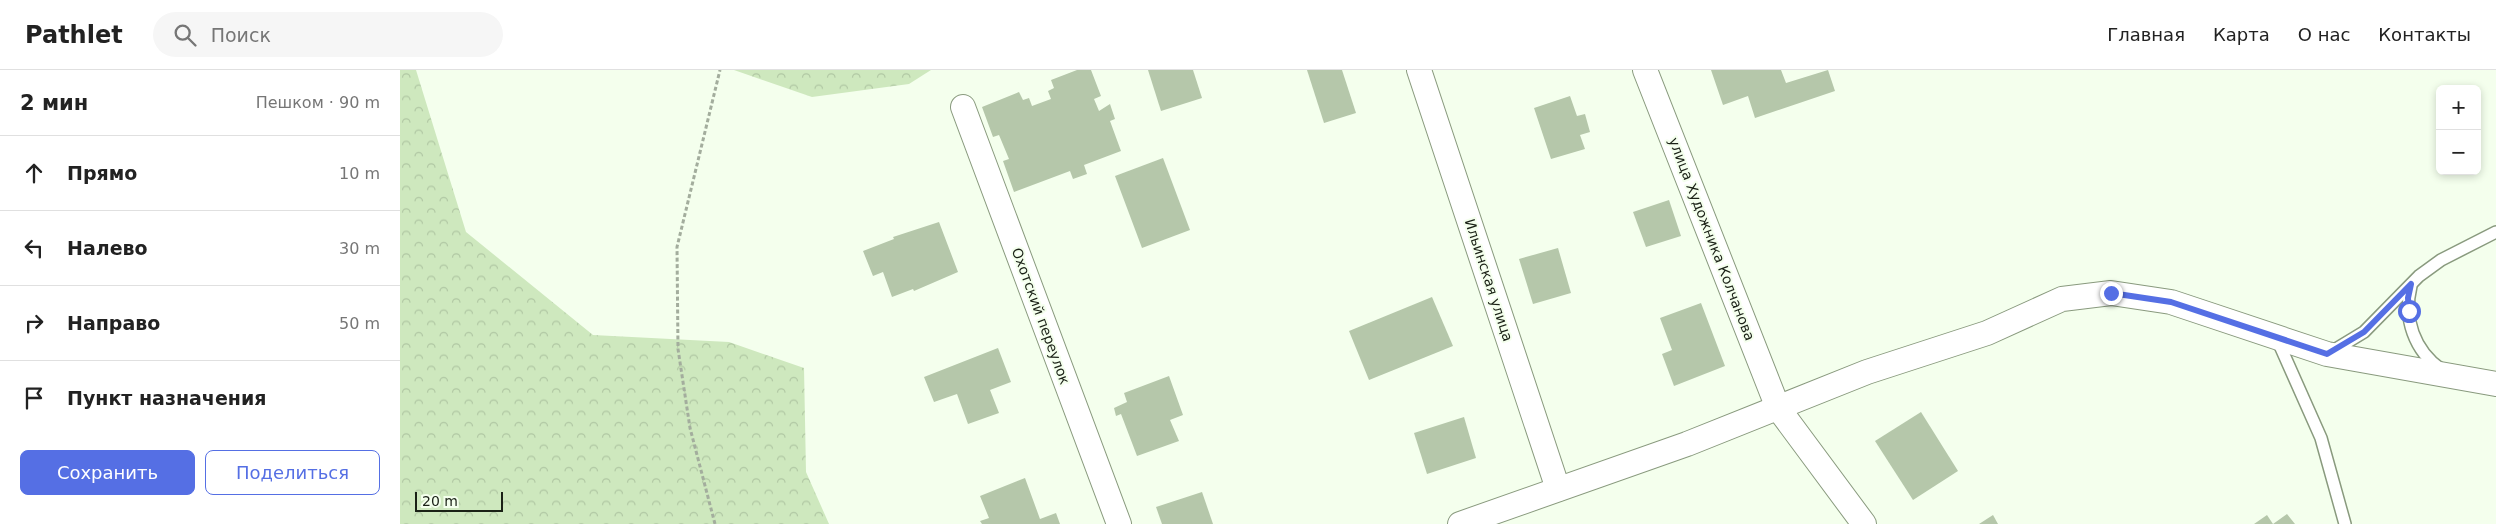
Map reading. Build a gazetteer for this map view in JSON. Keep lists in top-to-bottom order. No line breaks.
{"streets":{"street":["улица Художника Колчанова","Ильинская улица","Охотский переулок"]},"scale_bar":"20 m","page":{"header":"Pathlet","search":"Поиск","nav":["Главная","Карта","О нас","Контакты"],"heading":["2 мин","Пешком · 90 m"],"map_buttons":["+","−"],"list":[["Прямо","10 m"],["Налево","30 m"],["Направо","50 m"],"Пункт назначения"],"buttons":["Сохранить","Поделиться"],"scale":"20 m"}}
